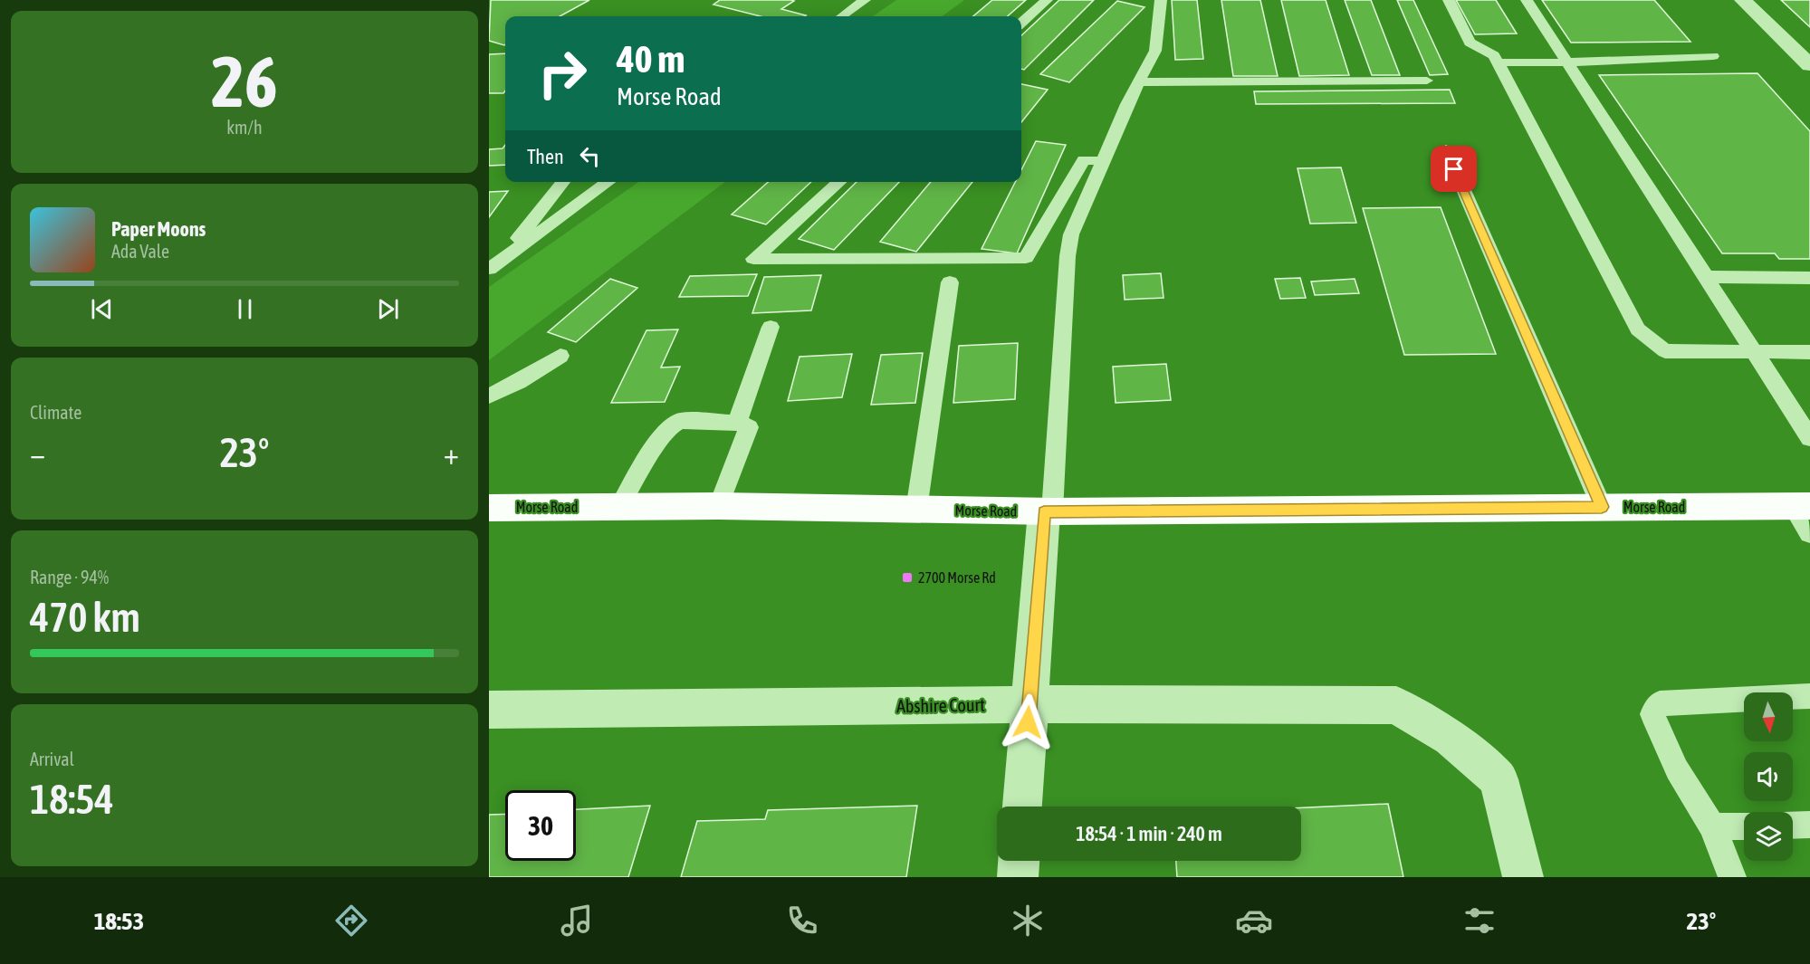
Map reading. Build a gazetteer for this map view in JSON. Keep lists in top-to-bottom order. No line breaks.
{"streets":{"main road":["Morse Road"],"street":["Abshire Court"]},"places":{"transit":["2700 Morse Rd"]},"north":"bottom","page":{"tile":[["26","km/h"],"Climate",["Range · 94%","470 km"],["Arrival","18:54"]],"turn":["40 m","Morse Road"],"then":"Then","song":["Paper Moons","Ada Vale"],"heat":["−","23°","+"],"limit":"30","trip":"18:54 · 1 min · 240 m","tabs":["18:53","23°"]}}
